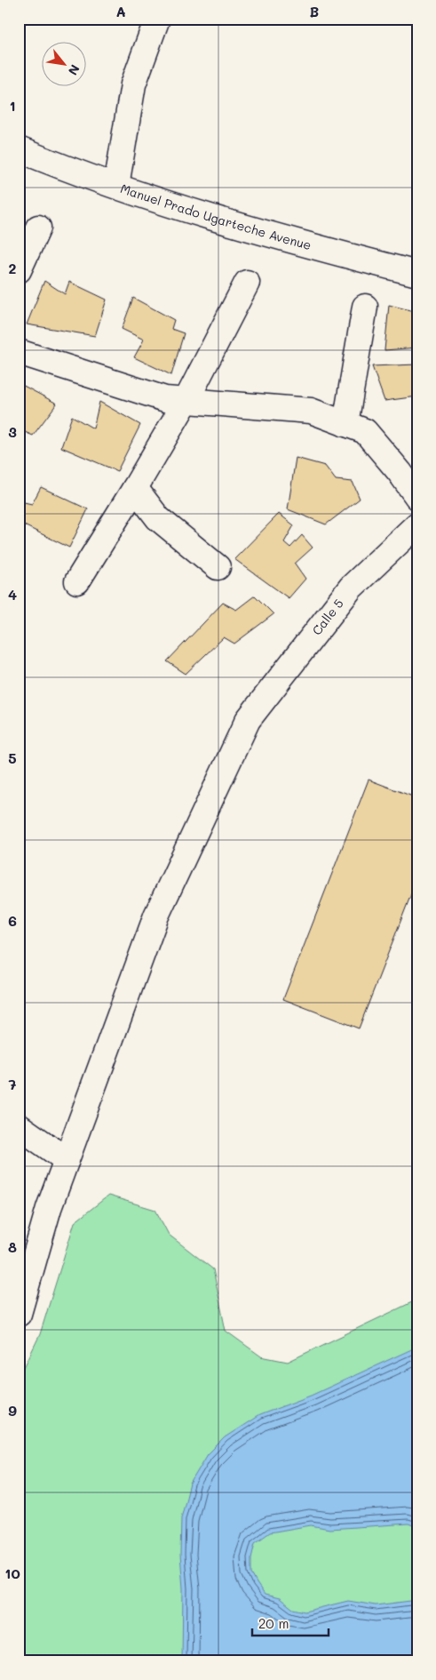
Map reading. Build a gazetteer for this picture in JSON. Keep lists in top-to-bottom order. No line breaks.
{"streets":{"street":["Manuel Prado Ugarteche Avenue","Calle 5"]},"scale_bar":"20 m","north":"bottom right","grid":{"columns":["A","B"],"rows":["1","2","3","4","5","6","7","8","9","10"]}}
